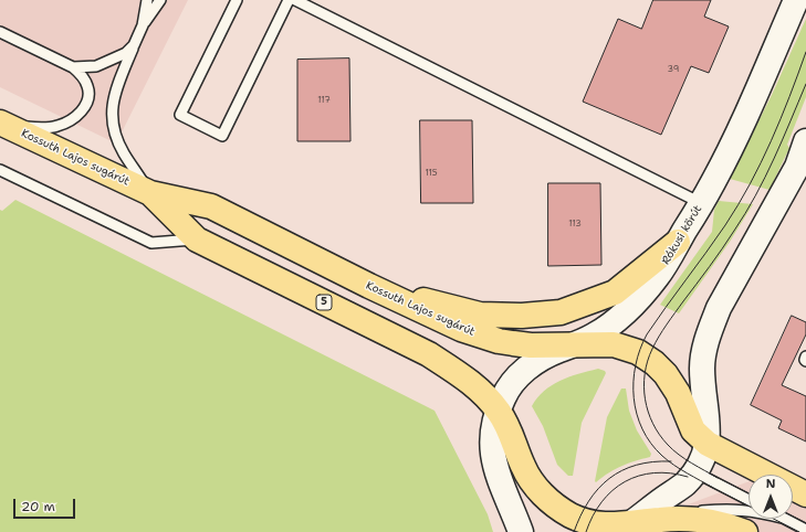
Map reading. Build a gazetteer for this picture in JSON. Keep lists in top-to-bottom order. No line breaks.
{"streets":{"main road":["Kossuth Lajos sugárút","Rókusi körút","5"]},"crossings":[["Kossuth Lajos sugárút","Rókusi körút"]],"house_numbers":["39","117","115","113"],"scale_bar":"20 m","north":"top"}
